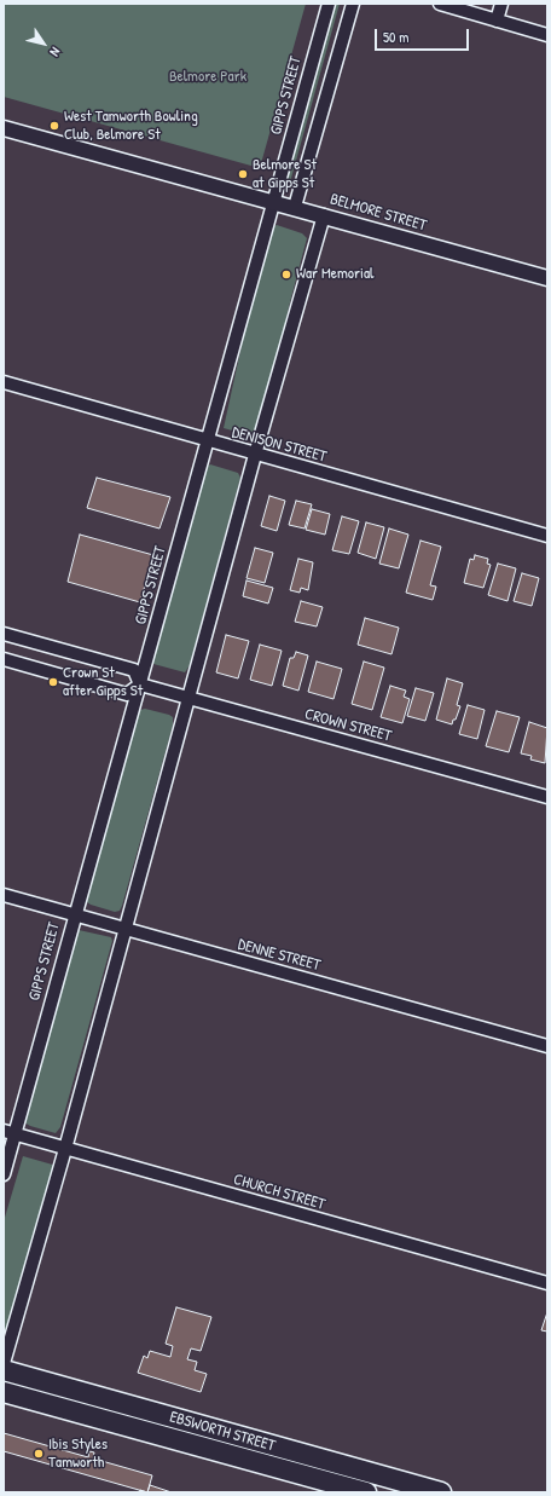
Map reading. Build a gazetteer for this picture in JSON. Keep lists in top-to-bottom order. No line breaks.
{"streets":{"main road":["EBSWORTH STREET"],"street":["GIPPS STREET","BELMORE STREET","DENISON STREET","CROWN STREET","DENNE STREET","CHURCH STREET"]},"crossings":[["GIPPS STREET","BELMORE STREET"],["GIPPS STREET","DENISON STREET"],["GIPPS STREET","CROWN STREET"],["GIPPS STREET","DENNE STREET"],["GIPPS STREET","CHURCH STREET"]],"parks":["Belmore Park"],"places":["West Tamworth Bowling Club, Belmore St","Belmore St at Gipps St","War Memorial","Crown St after Gipps St","Ibis Styles Tamworth"],"scale_bar":"50 m","north":"bottom right"}
